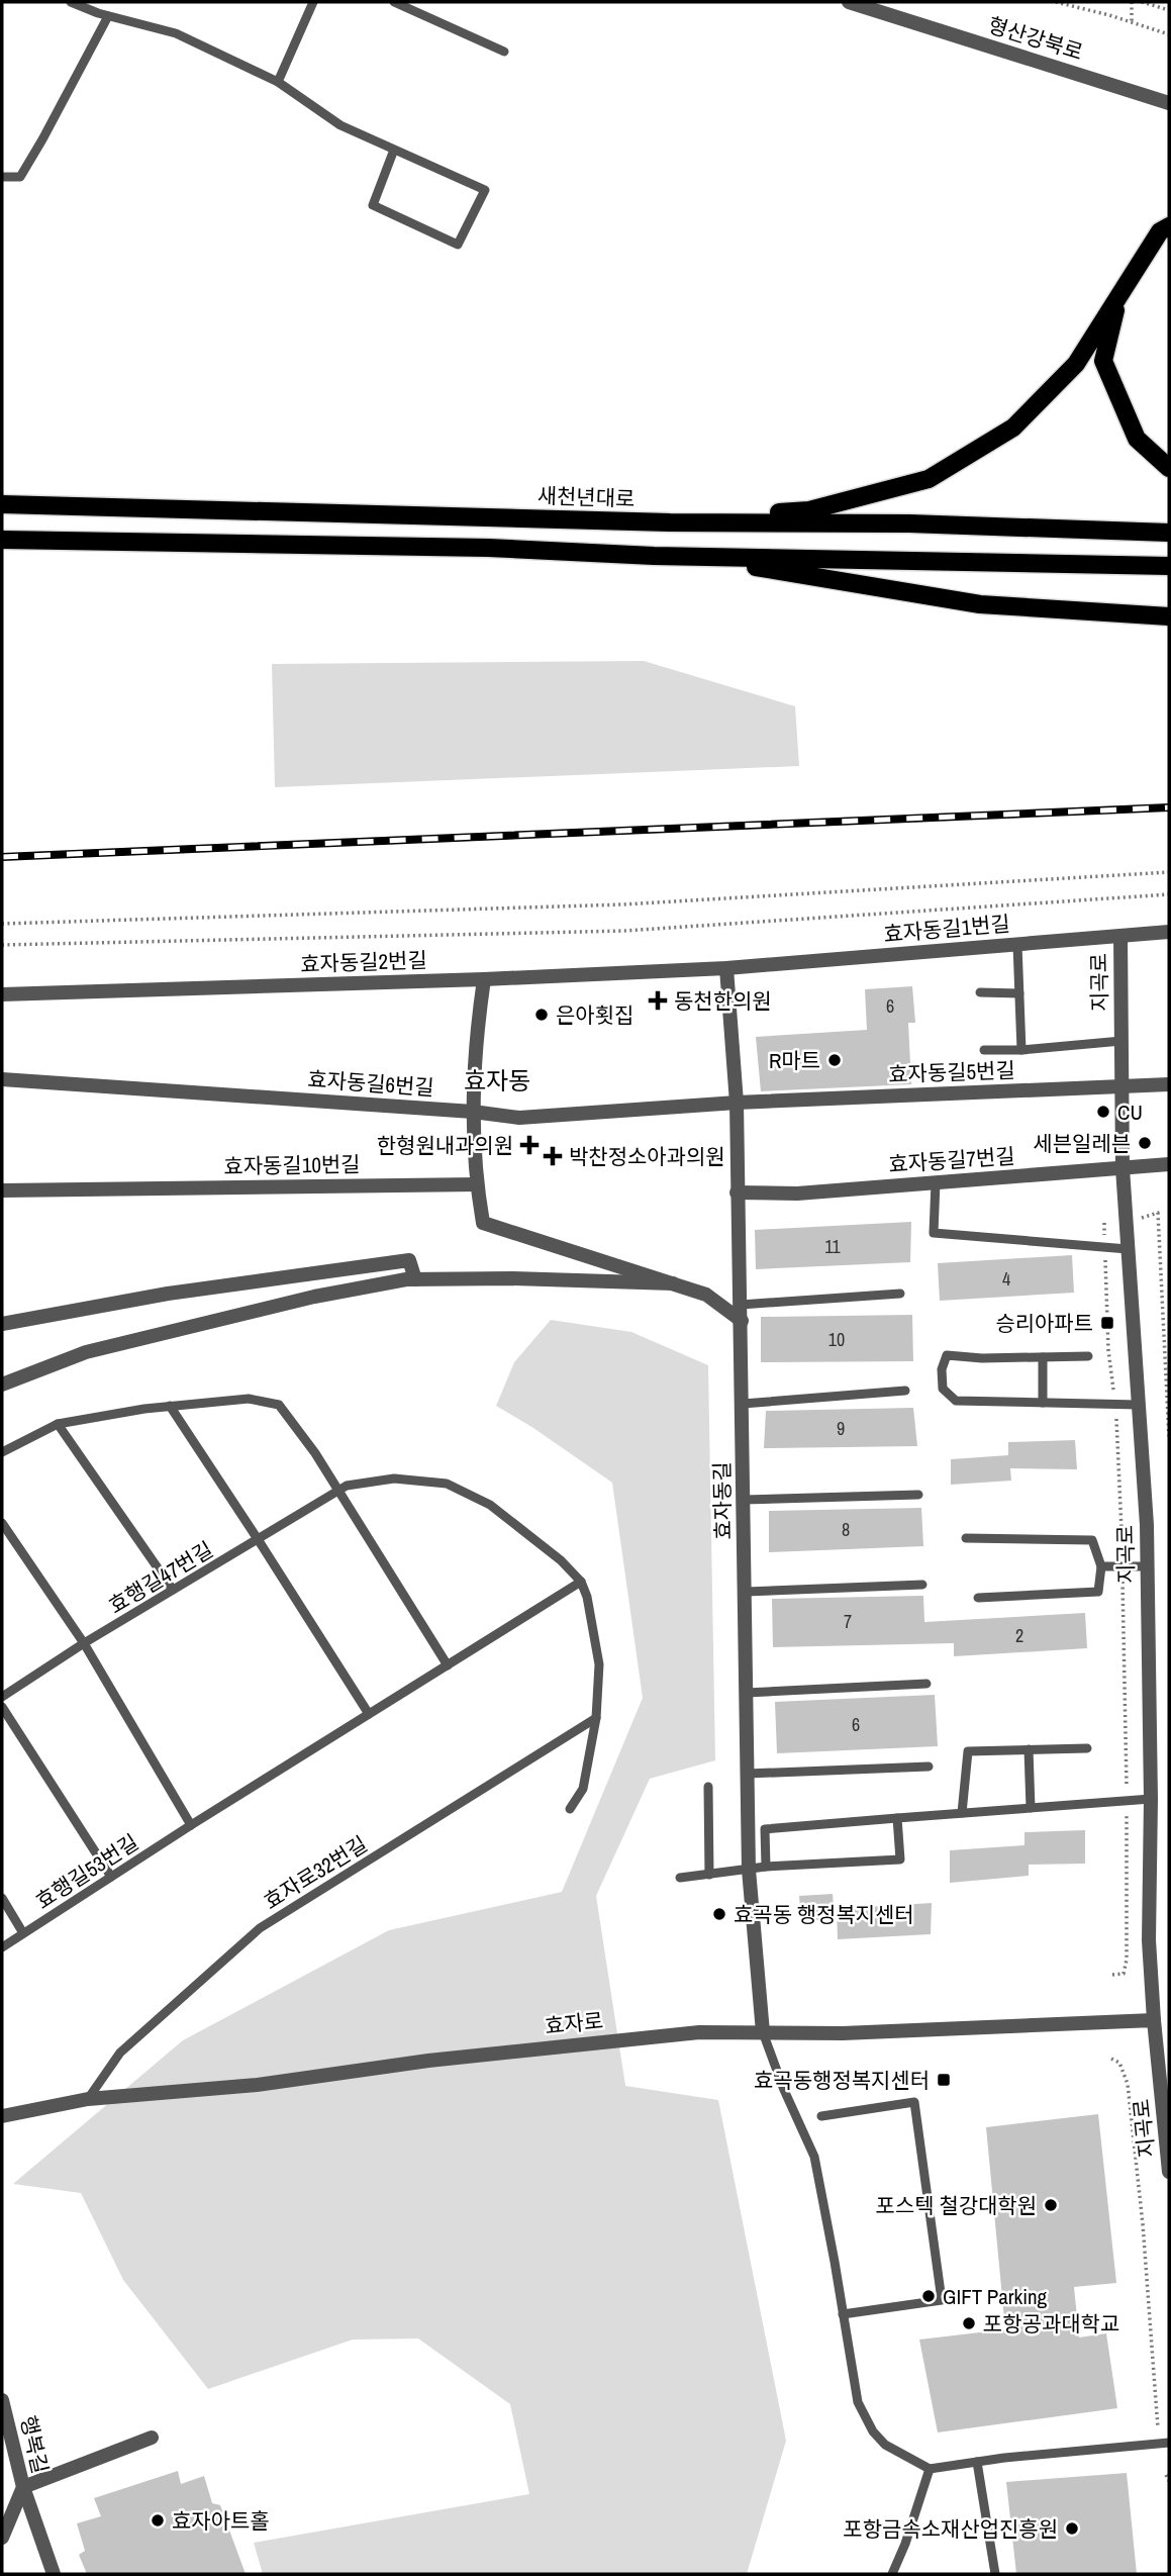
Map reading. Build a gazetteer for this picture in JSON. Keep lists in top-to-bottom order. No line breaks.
{"streets":{"main road":["새천년대로"],"street":["형산강북로","효자동길1번길","효자동길2번길","지곡로","효자동길5번길","효자동길6번길","효자동길7번길","효자동길10번길","효자동길","효자로","행복길"],"lane":["효행길47번길","효행길53번길","효자로32번길"]},"crossings":[["효자동길1번길","효자동길2번길"],["효자동길1번길","지곡로"],["효자동길1번길","효자동길"],["효자동길2번길","효자동길"],["지곡로","효자동길5번길"],["지곡로","효자동길7번길"],["지곡로","효자로"],["효자동길5번길","효자동길6번길"],["효자동길5번길","효자동길"],["효자동길6번길","효자동길"],["효자동길7번길","효자동길"],["효자동길","효자로"],["효자로32번길","효자로"]],"districts":["효자동"],"places":{"health":["동천한의원","한형원내과의원","박찬정소아과의원"],"other":["은아횟집","R마트","CU","세븐일레븐","효곡동 행정복지센터","포스텍 철강대학원","GIFT Parking","포항공과대학교","효자아트홀","포항금속소재산업진흥원"],"transit":["승리아파트","효곡동행정복지센터"]},"house_numbers":["6","11","4","10","9","8","7","2","6"]}
